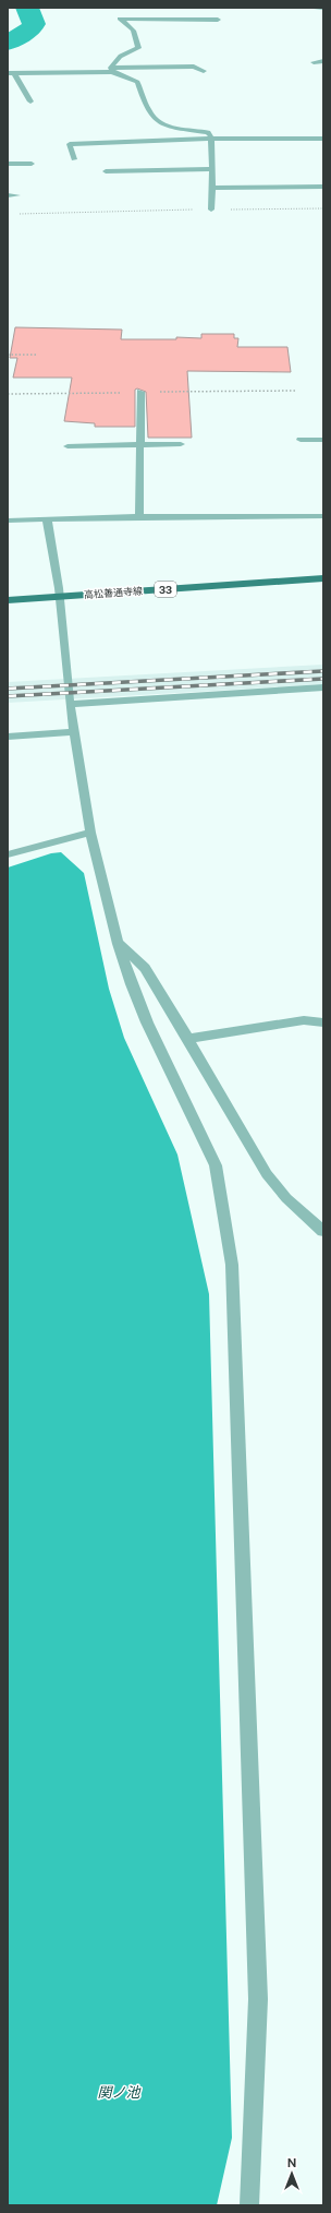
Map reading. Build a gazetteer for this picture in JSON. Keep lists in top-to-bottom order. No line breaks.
{"streets":{"main road":["33","高松善通寺線"]},"water":["関ノ池"],"north":"top"}
